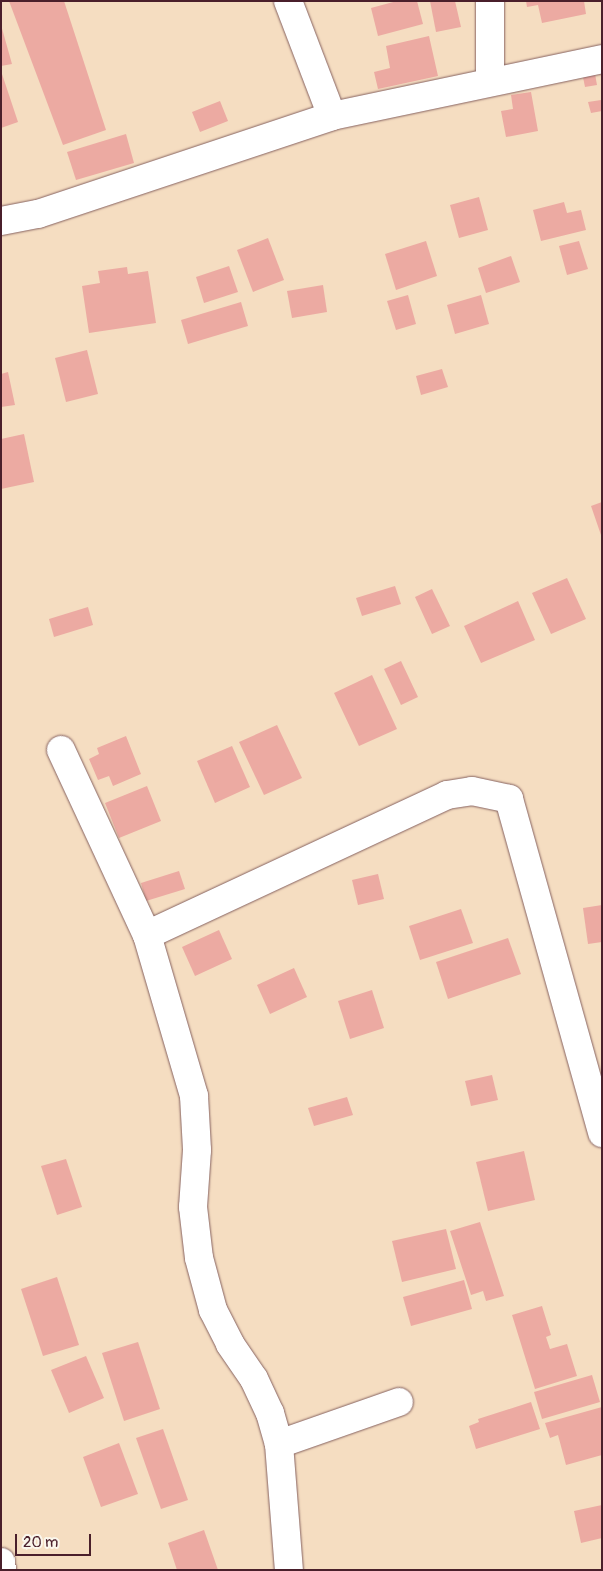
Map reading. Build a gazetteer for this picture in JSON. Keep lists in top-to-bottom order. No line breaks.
{"scale_bar":"20 m"}
